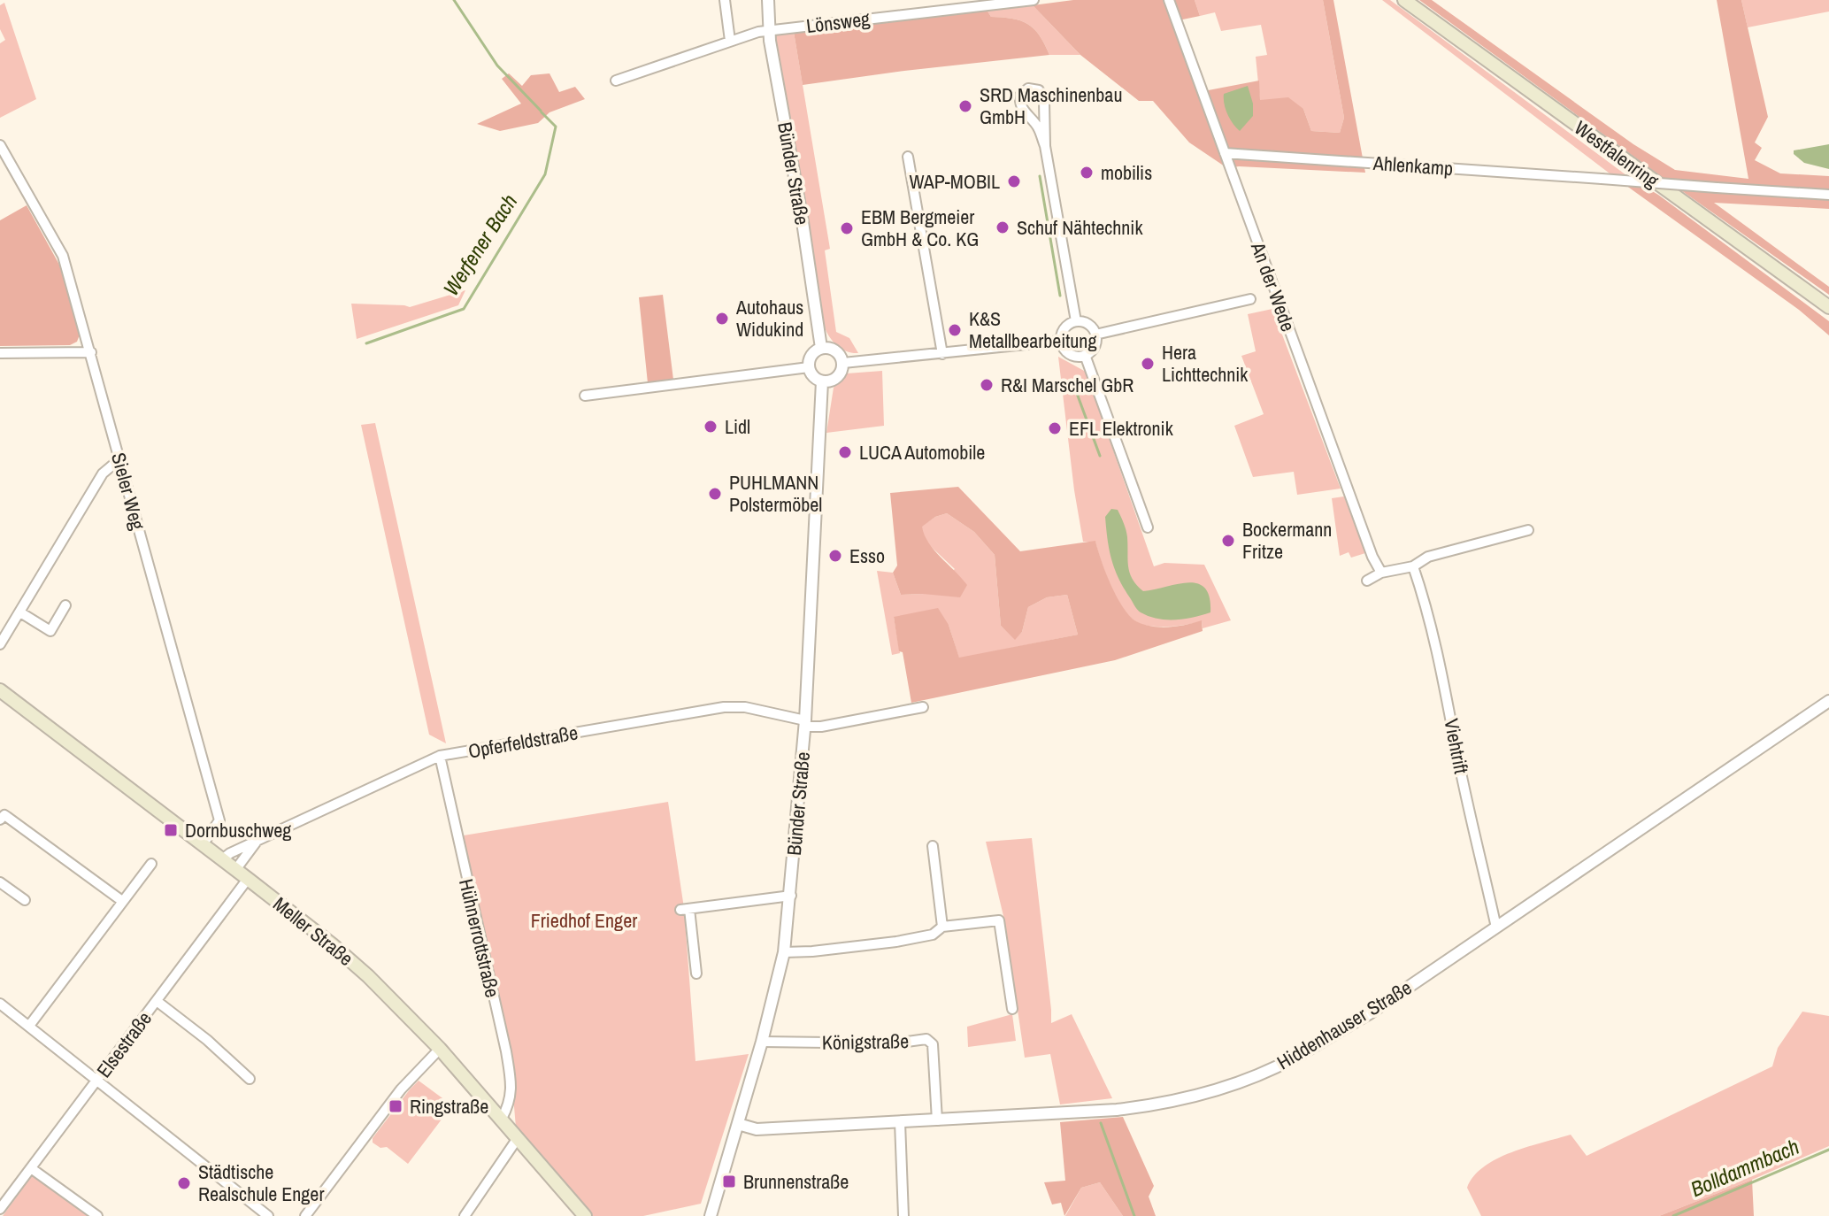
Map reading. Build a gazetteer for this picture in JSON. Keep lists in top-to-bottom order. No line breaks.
{"streets":{"main road":["Westfalenring","Meller Straße"],"street":["Lönsweg","Ahlenkamp","Bünder Straße","An der Wede","Sieler Weg","Opferfeldstraße","Viehtrift","Hühnerrottstraße","Hiddenhauser Straße","Königstraße","Elsestraße"]},"crossings":[["Lönsweg","Bünder Straße"],["Ahlenkamp","An der Wede"],["Bünder Straße","Opferfeldstraße"],["Bünder Straße","Hiddenhauser Straße"],["Bünder Straße","Königstraße"],["Sieler Weg","Meller Straße"],["Opferfeldstraße","Meller Straße"],["Opferfeldstraße","Hühnerrottstraße"],["Viehtrift","Hiddenhauser Straße"],["Meller Straße","Hühnerrottstraße"],["Meller Straße","Elsestraße"],["Hiddenhauser Straße","Königstraße"]],"water":["Werfener Bach","Bolldammbach"],"parks":["Friedhof Enger"],"places":{"other":["SRD Maschinenbau GmbH","mobilis","WAP-MOBIL","Schuf Nähtechnik","EBM Bergmeier GmbH & Co. KG","Autohaus Widukind","K&S Metallbearbeitung","Hera Lichttechnik","R&I Marschel GbR","Lidl","EFL Elektronik","LUCA Automobile","PUHLMANN Polstermöbel","Bockermann Fritze","Esso","Städtische Realschule Enger"],"transit":["Dornbuschweg","Ringstraße","Brunnenstraße"]}}
